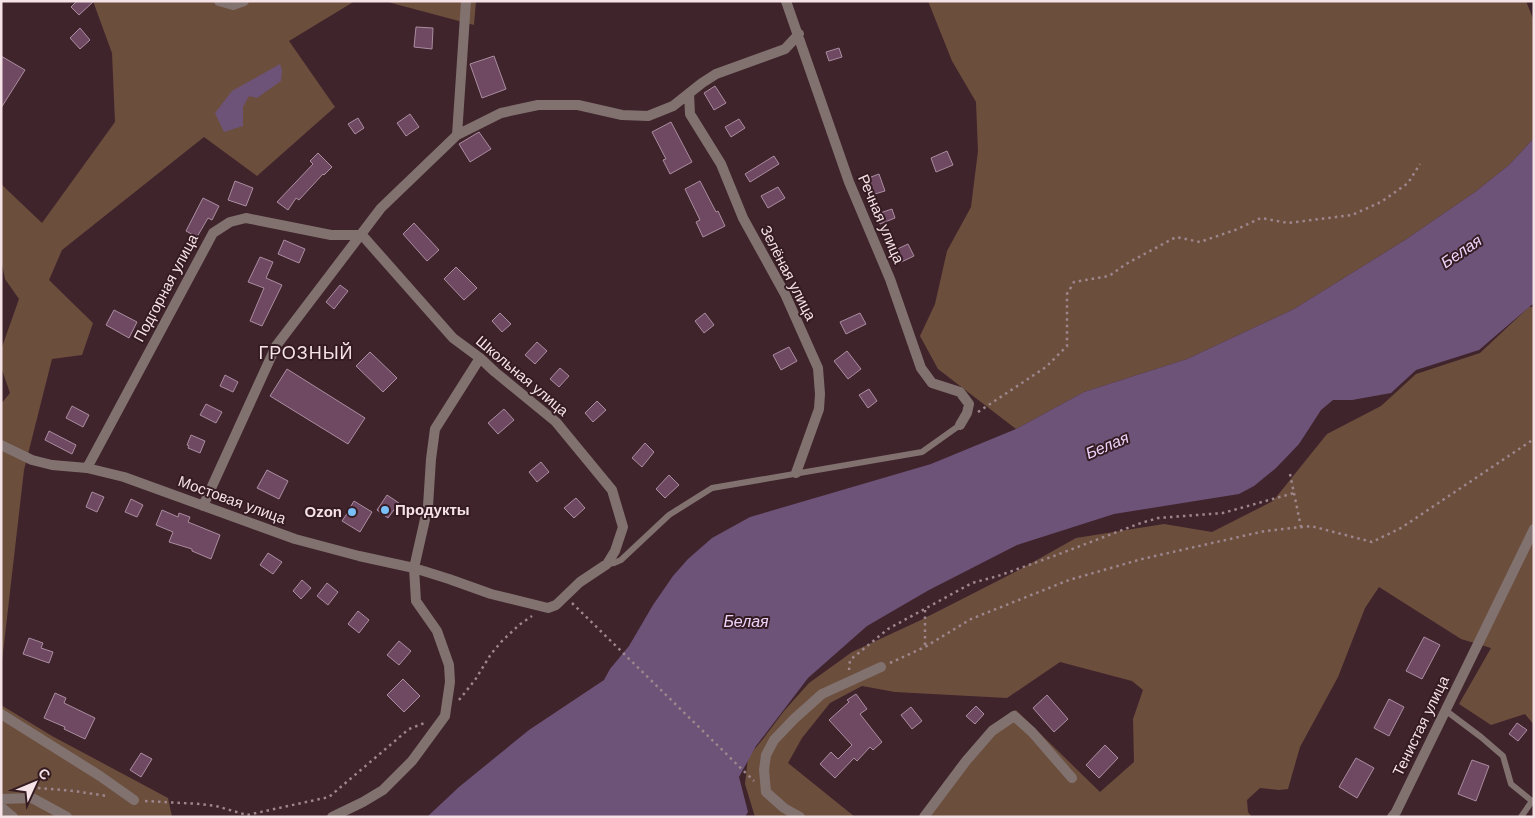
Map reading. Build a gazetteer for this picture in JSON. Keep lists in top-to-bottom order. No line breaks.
{"streets":{"street":["Речная улица","Зелёная улица","Подгорная улица","Школьная улица","Мостовая улица","Тенистая улица"]},"crossings":[["Подгорная улица","Школьная улица"],["Подгорная улица","Мостовая улица"]],"districts":["ГРОЗНЫЙ"],"water":["Белая"],"places":["Продукты","Ozon"],"north":"top right"}
